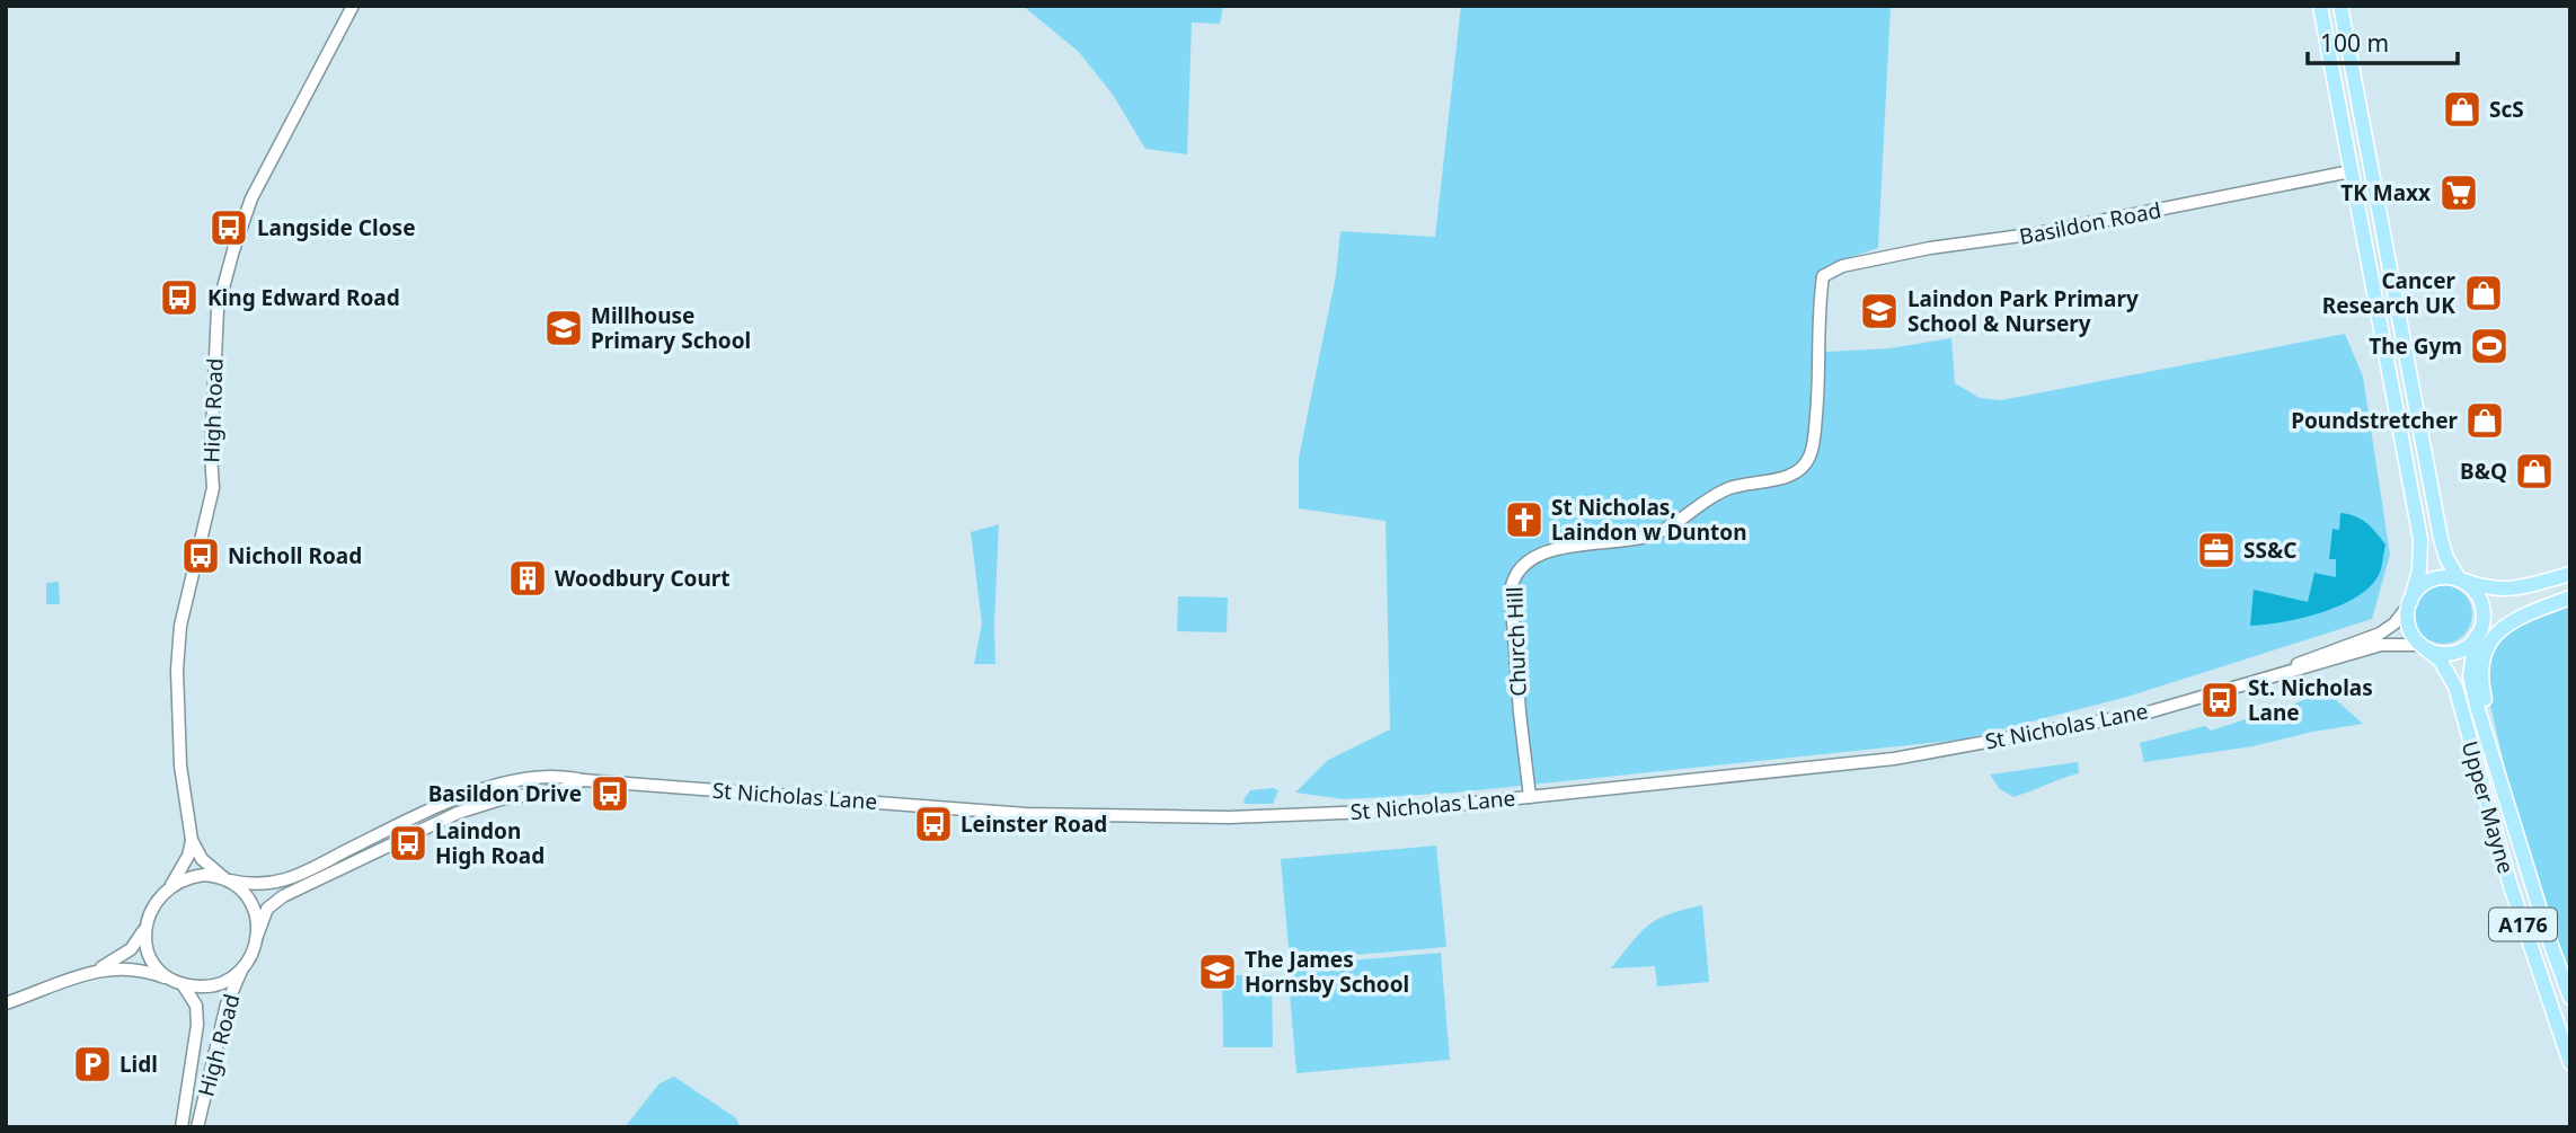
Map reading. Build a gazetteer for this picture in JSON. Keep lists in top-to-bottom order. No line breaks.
{"streets":{"main road":["Basildon Road","High Road","Church Hill","St Nicholas Lane","Upper Mayne","A176"]},"crossings":[["Basildon Road","Church Hill"],["Basildon Road","A176"],["High Road","St Nicholas Lane"],["Church Hill","St Nicholas Lane"],["St Nicholas Lane","Upper Mayne"],["St Nicholas Lane","A176"],["Upper Mayne","A176"]],"places":{"shop":["ScS","Cancer Research UK","Poundstretcher","B&Q"],"supermarket":["TK Maxx"],"bus stop":["Langside Close","King Edward Road","Nicholl Road","St. Nicholas Lane","Basildon Drive","Leinster Road","Laindon High Road"],"school or university":["Laindon Park Primary School & Nursery","Millhouse Primary School","The James Hornsby School"],"sports":["The Gym"],"church":["St Nicholas, Laindon w Dunton"],"office":["SS&C"],"building":["Woodbury Court"],"parking":["Lidl"]},"scale_bar":"100 m"}
